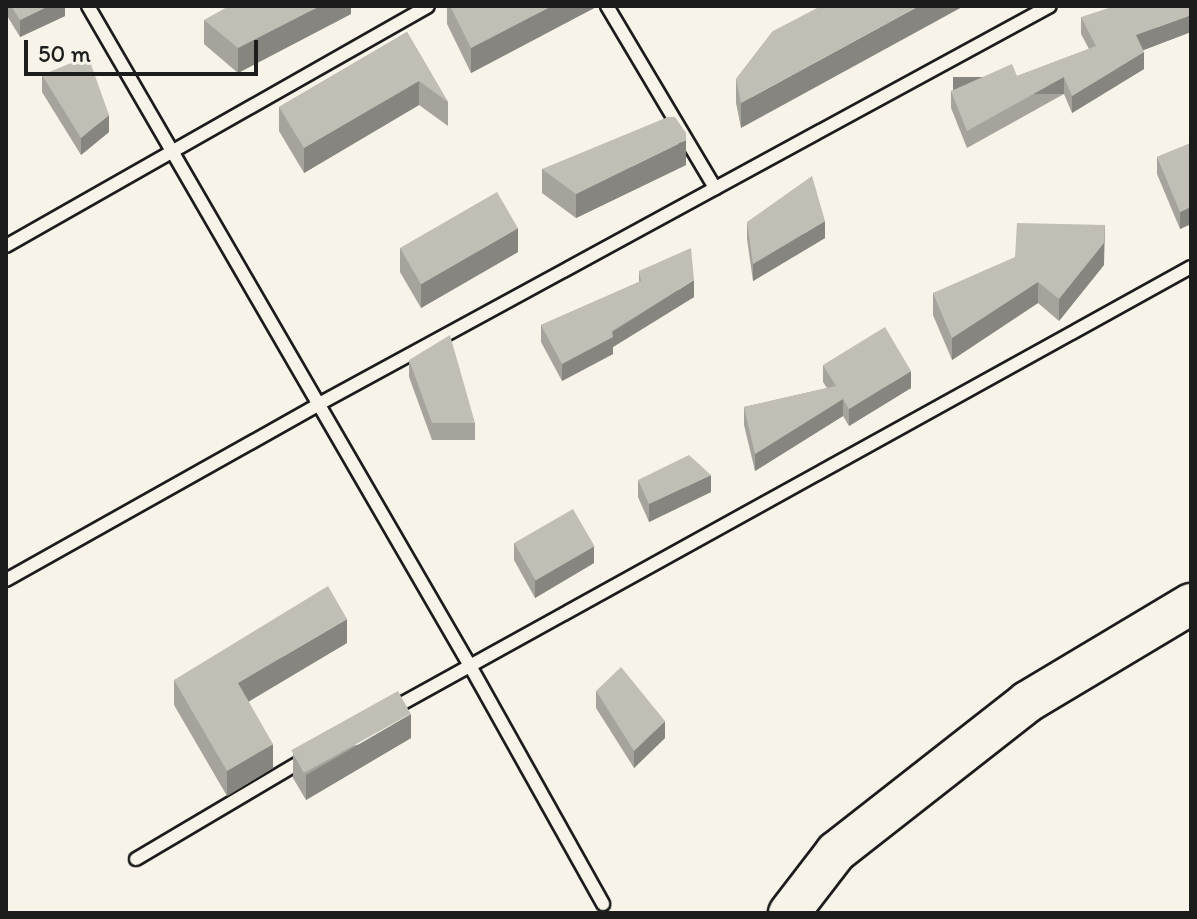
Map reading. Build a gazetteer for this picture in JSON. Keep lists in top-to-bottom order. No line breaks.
{"scale_bar":"50 m"}
